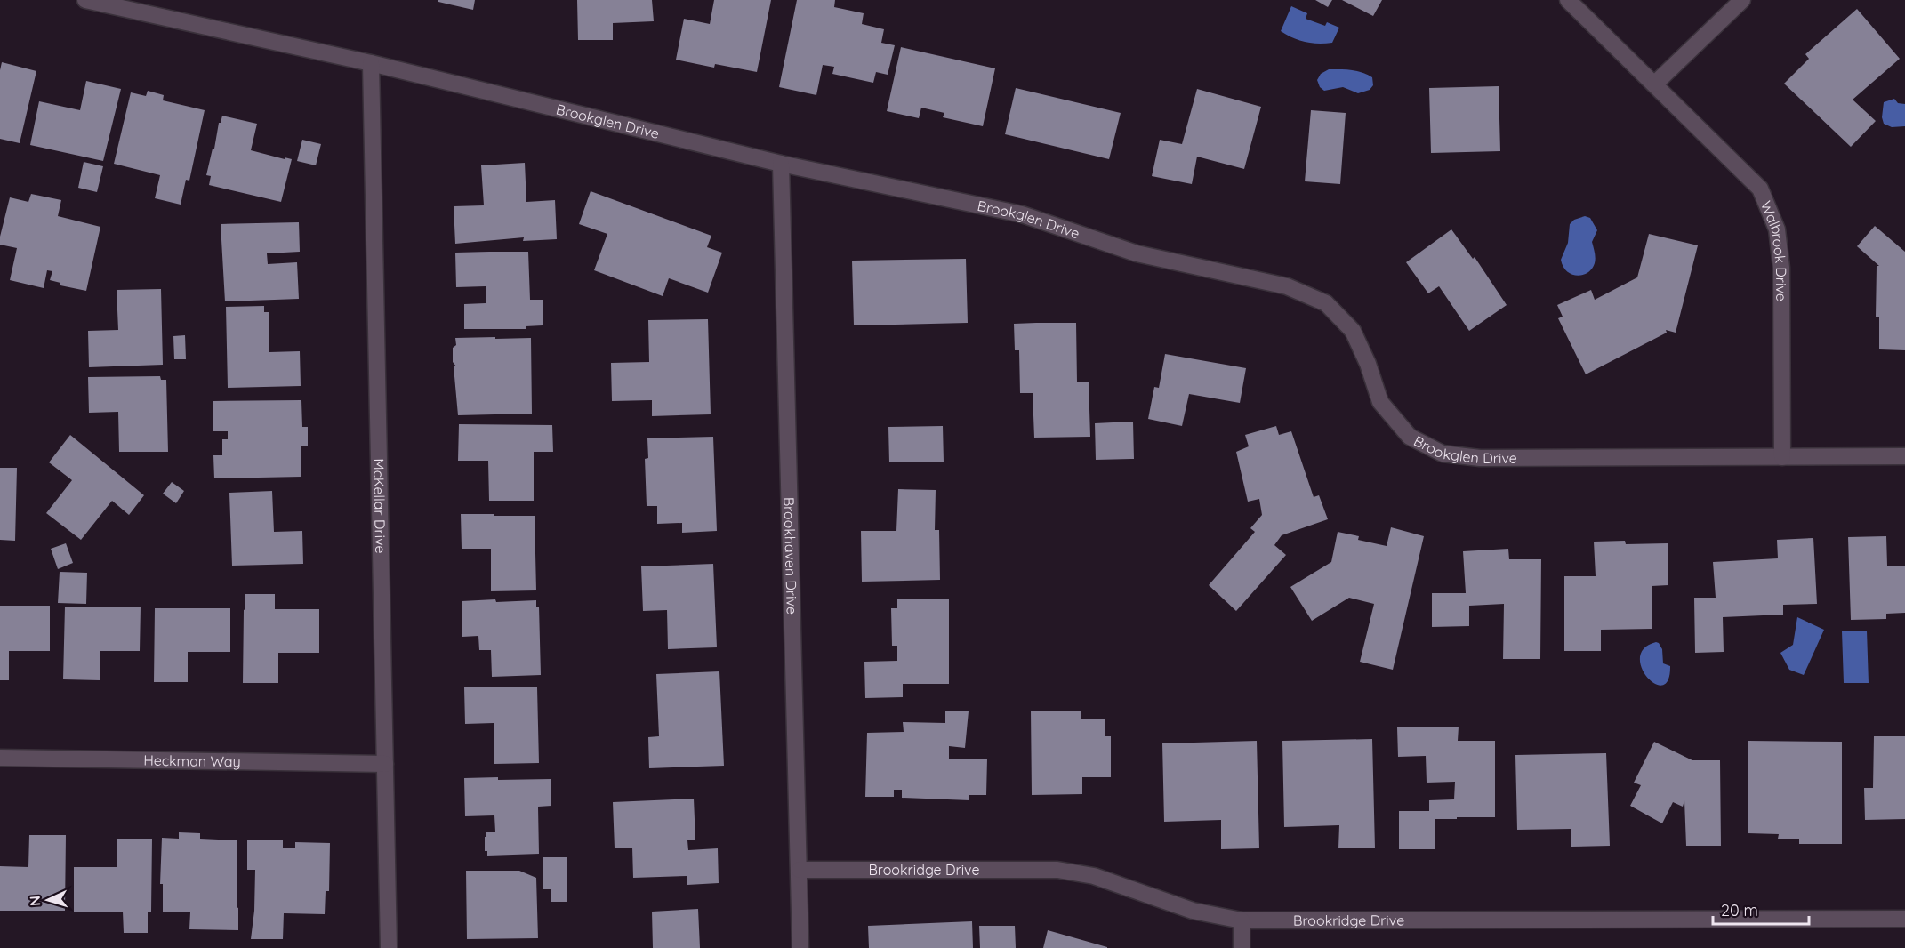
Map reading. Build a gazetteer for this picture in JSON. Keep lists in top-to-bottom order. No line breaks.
{"streets":{"street":["Brookglen Drive","Walbrook Drive","McKellar Drive","Brookhaven Drive","Heckman Way","Brookridge Drive"]},"crossings":[["Brookglen Drive","Walbrook Drive"],["Brookglen Drive","McKellar Drive"],["Brookglen Drive","Brookhaven Drive"],["McKellar Drive","Heckman Way"],["Brookhaven Drive","Brookridge Drive"]],"scale_bar":"20 m","north":"left"}
